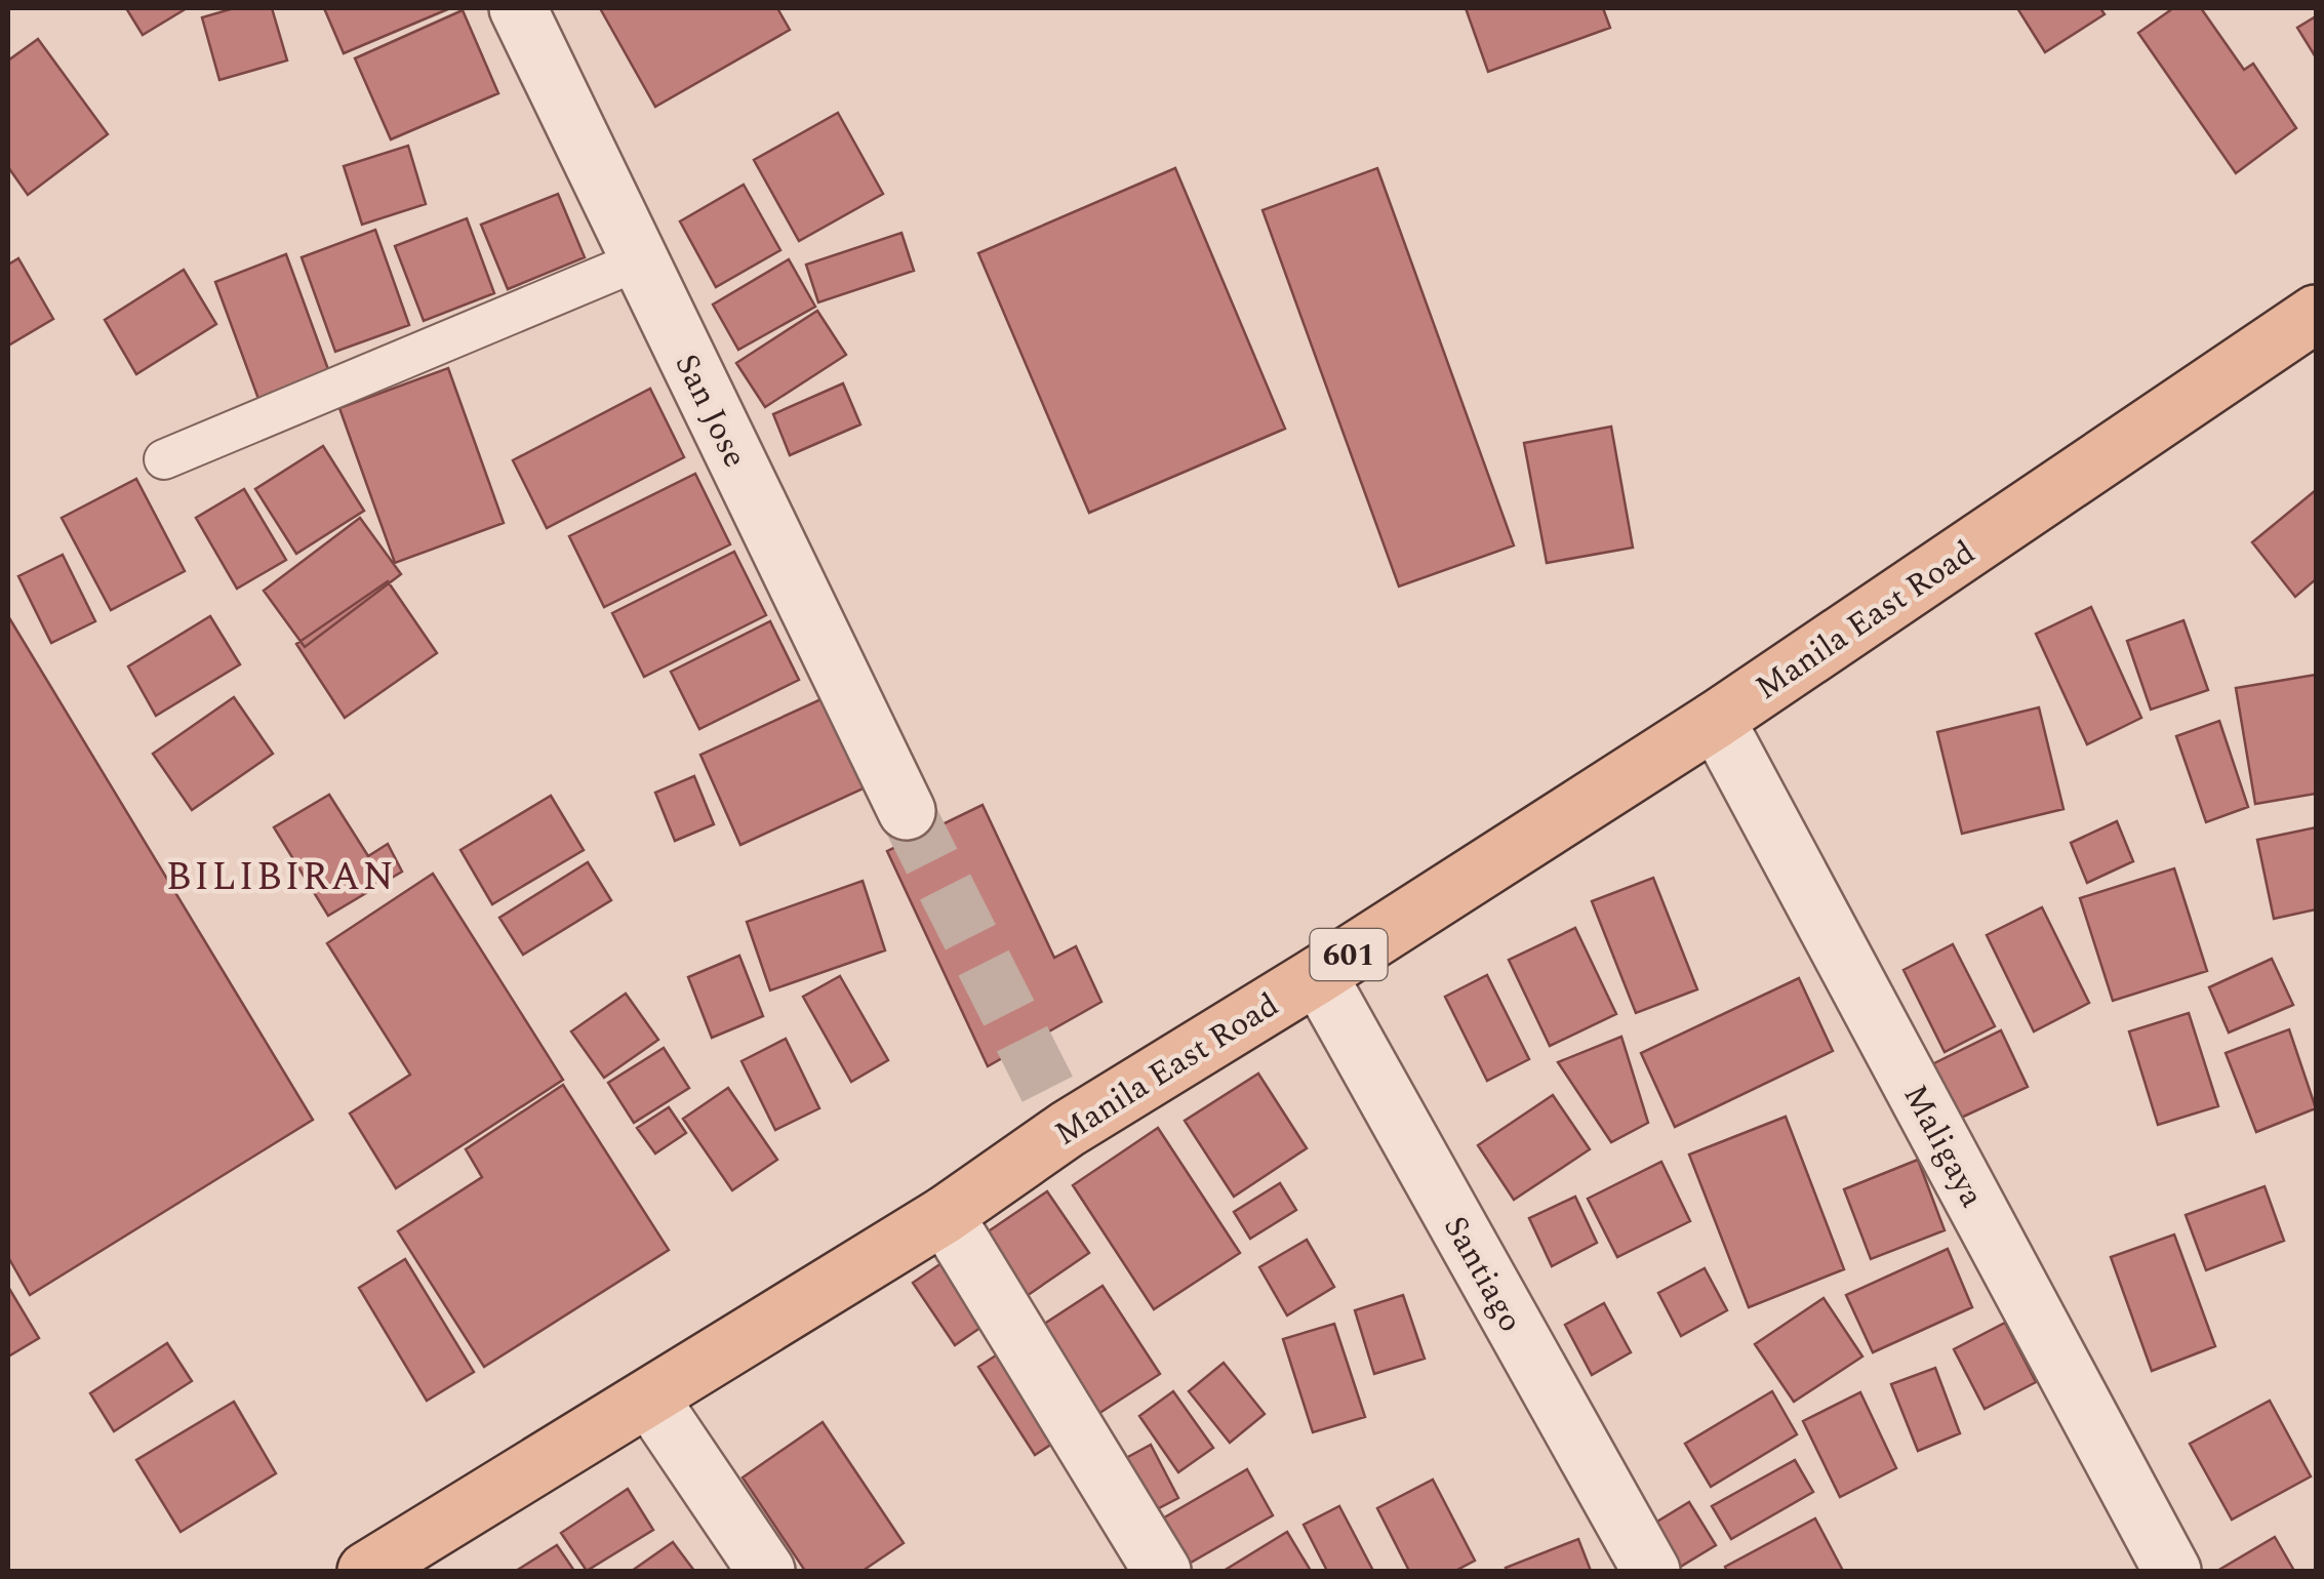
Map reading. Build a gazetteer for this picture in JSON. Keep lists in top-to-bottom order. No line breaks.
{"streets":{"main road":["Manila East Road","601"],"street":["San Jose","Maligaya","Santiago"]},"crossings":[["Manila East Road","Maligaya"],["Manila East Road","Santiago"]],"districts":["BILIBIRAN"]}
